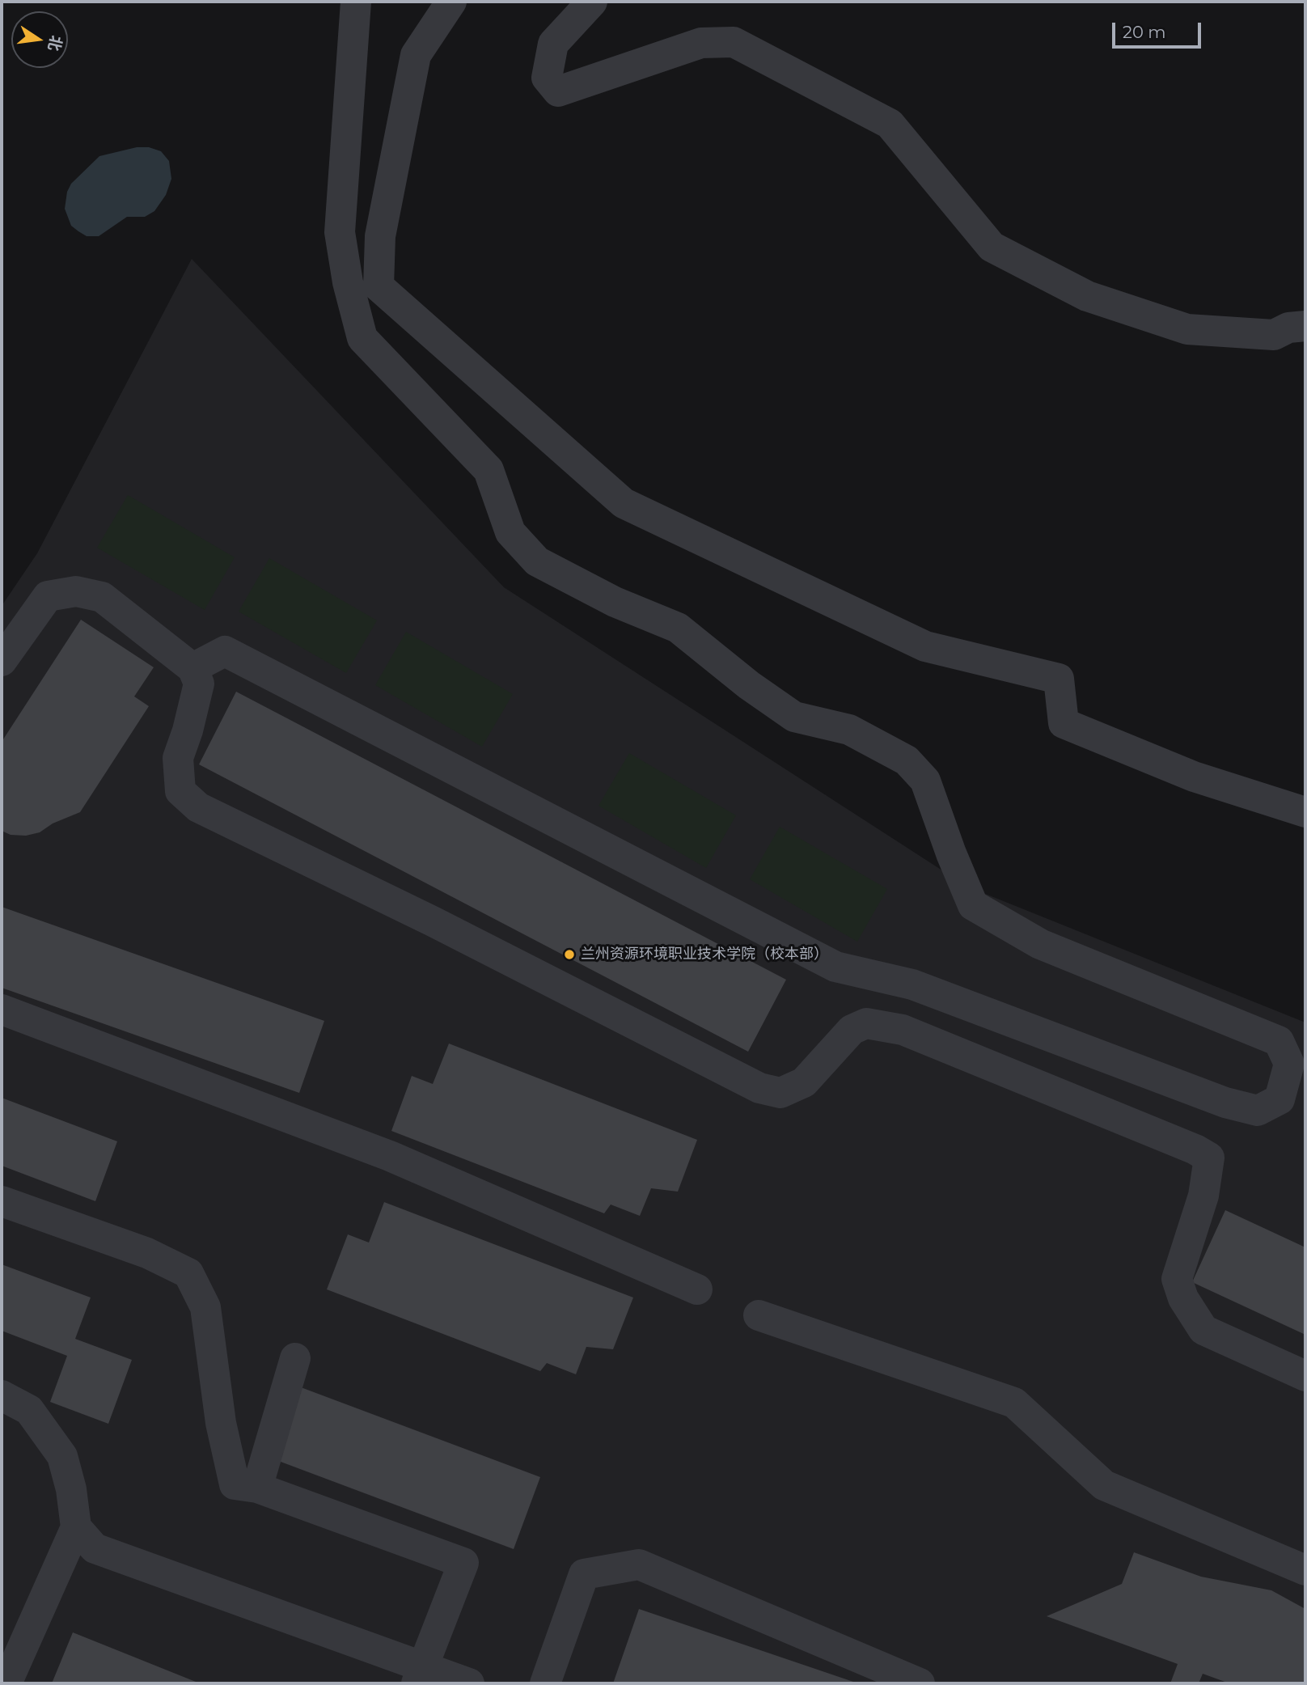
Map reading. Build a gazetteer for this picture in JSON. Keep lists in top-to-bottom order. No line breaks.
{"places":["兰州资源环境职业技术学院（校本部）"],"scale_bar":"20 m","north":"right"}
